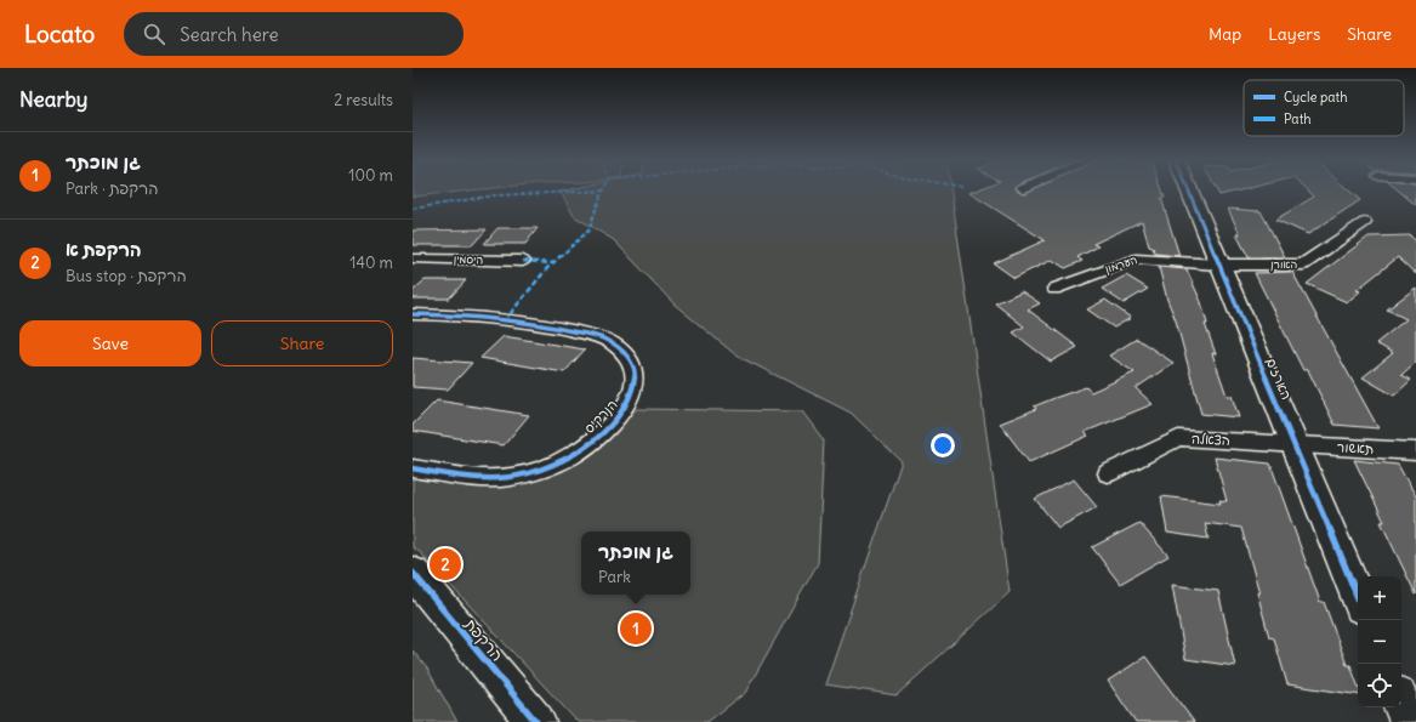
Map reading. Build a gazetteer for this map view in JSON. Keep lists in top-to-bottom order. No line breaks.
{"streets":{"street":["היסמין","הערמון","האורן","הארזים","הנרקיס","הצאלה","תאשור","הרקפת"]},"crossings":[["הערמון","האורן"],["הערמון","הארזים"],["האורן","הארזים"],["הארזים","הצאלה"],["הארזים","תאשור"],["הצאלה","תאשור"]],"legend":["Cycle path","Path"],"page":{"header":"Locato","search":"Search here","nav":["Map","Layers","Share"],"heading":["Nearby","2 results"],"list":[{"mark":"1","name":"גן מוכתר","note":"Park · הרקפת","value":"100 m"},{"mark":"2","name":"הרקפת א","note":"Bus stop · הרקפת","value":"140 m"}],"buttons":["Save","Share"],"popup":["גן מוכתר","Park"],"pins":["2","1"],"map_buttons":["+","−"]}}
